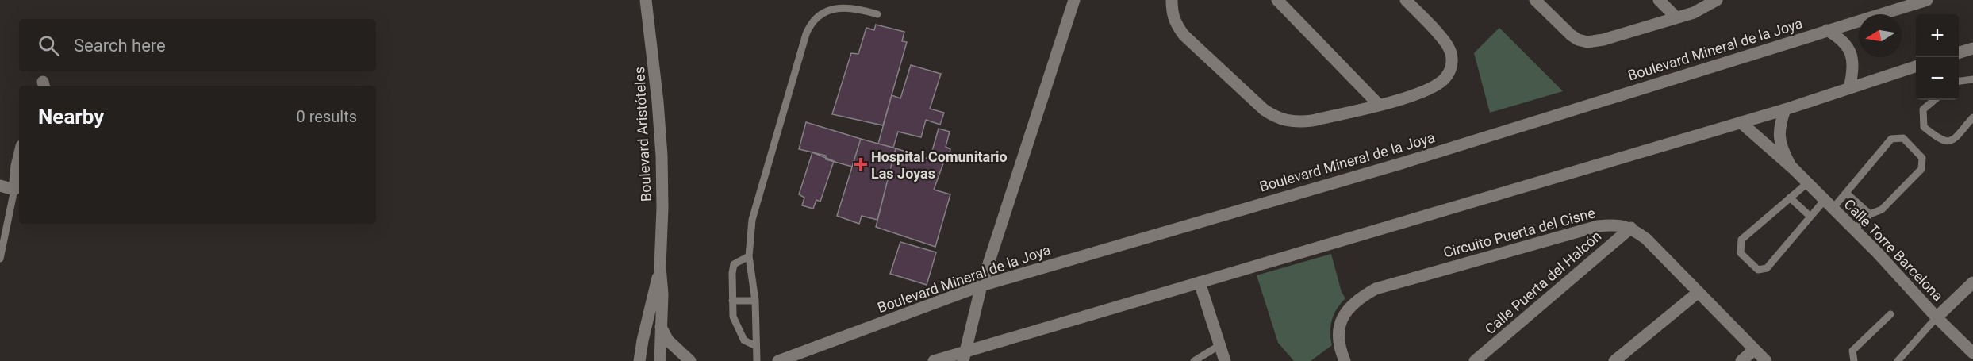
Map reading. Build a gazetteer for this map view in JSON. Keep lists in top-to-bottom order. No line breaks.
{"streets":{"street":["Boulevard Mineral de la Joya","Boulevard Aristóteles","Circuito Puerta del Cisne","Calle Torre Barcelona","Calle Puerta del Halcón"]},"crossings":[["Circuito Puerta del Cisne","Calle Puerta del Halcón"]],"places":{"health":["Hospital Comunitario Las Joyas"]},"north":"left","page":{"map_buttons":["+","−"],"search":"Search here","heading":["Nearby","0 results"]}}
